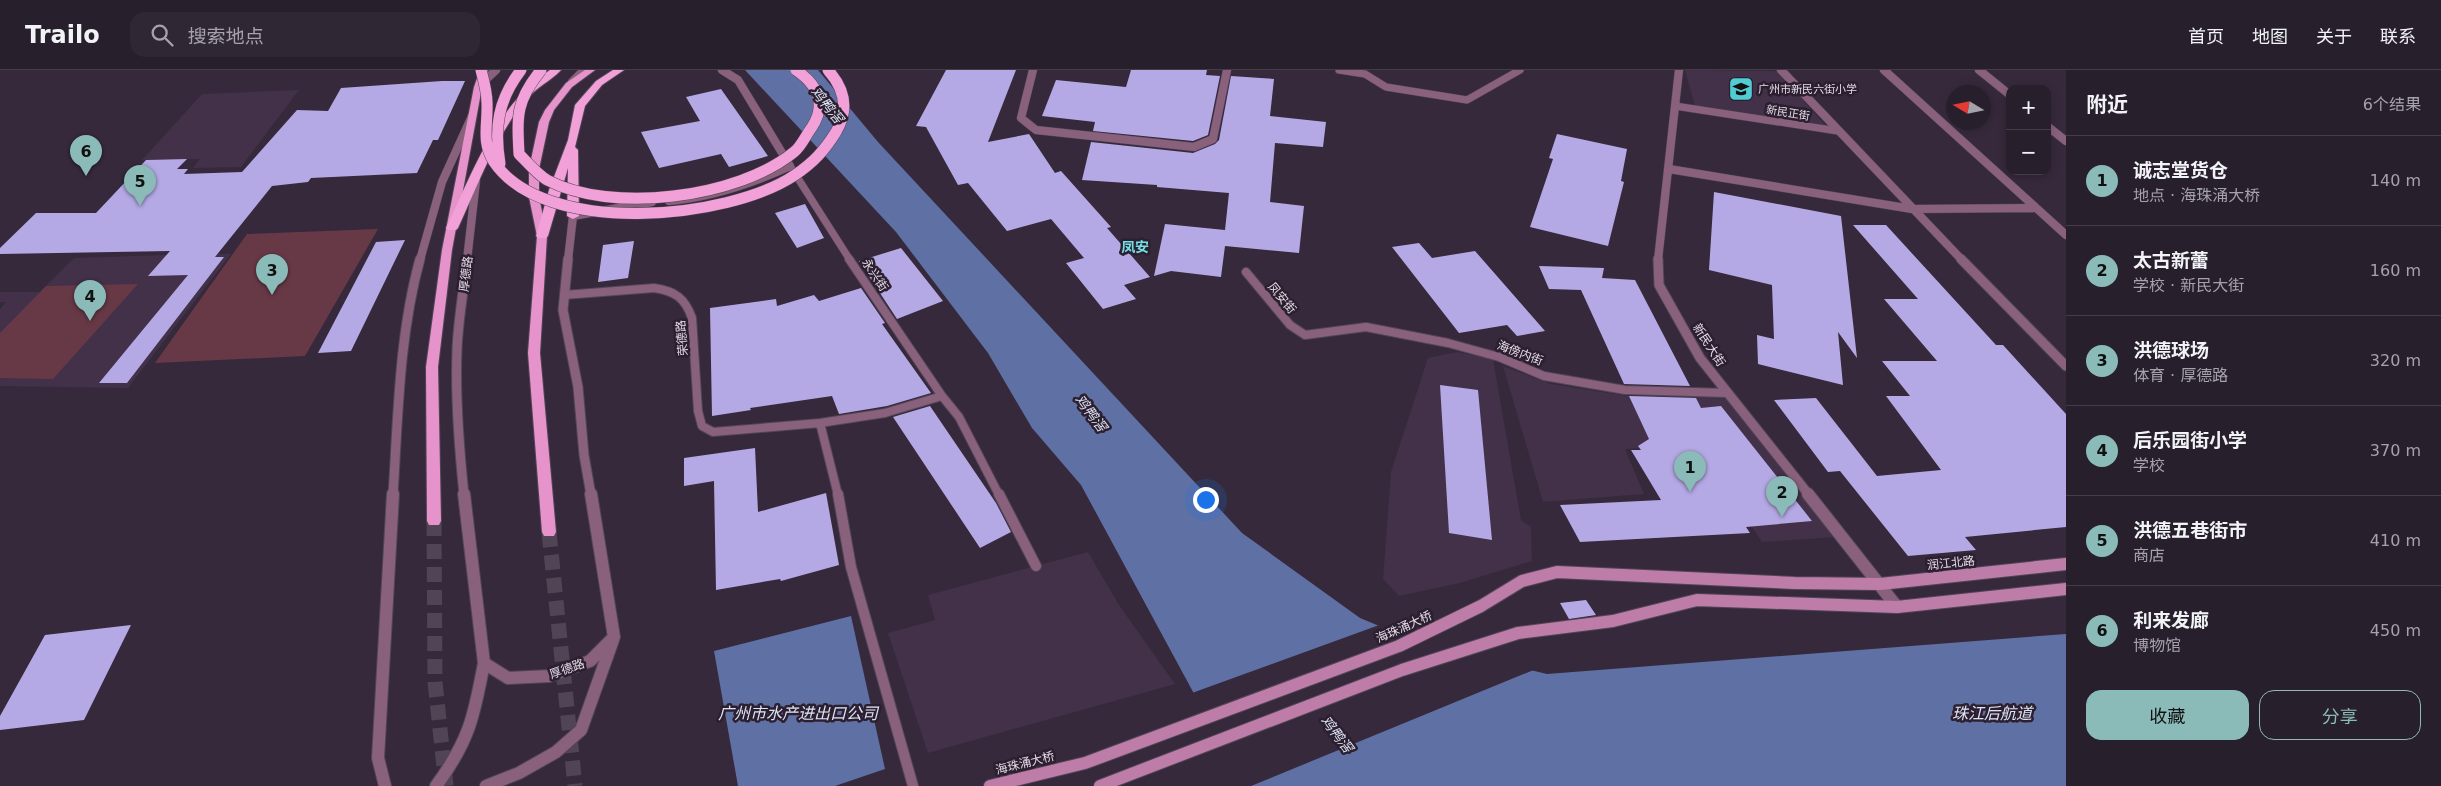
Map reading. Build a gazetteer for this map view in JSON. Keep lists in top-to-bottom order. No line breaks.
{"streets":{"main road":["润江北路","海珠涌大桥"],"street":["厚德路","新民大街"],"lane":["新民正街","永兴街","凤安街","荣德路","海傍内街"]},"crossings":[["新民正街","新民大街"],["凤安街","海傍内街"],["新民大街","海傍内街"],["新民大街","润江北路"],["润江北路","海珠涌大桥"]],"districts":["凤安"],"water":["鸡鸭滘","广州市水产进出口公司","珠江后航道"],"places":{"school or university":["广州市新民六街小学"]},"north":"left","page":{"header":"Trailo","search":"搜索地点","nav":["首页","地图","关于","联系"],"heading":["附近","6个结果"],"map_buttons":["+","−"],"pins":["6","5","3","4","1","2"],"list":[{"mark":"1","name":"诚志堂货仓","note":"地点 · 海珠涌大桥","value":"140 m"},{"mark":"2","name":"太古新蕾","note":"学校 · 新民大街","value":"160 m"},{"mark":"3","name":"洪德球场","note":"体育 · 厚德路","value":"320 m"},{"mark":"4","name":"后乐园街小学","note":"学校","value":"370 m"},{"mark":"5","name":"洪德五巷街市","note":"商店","value":"410 m"},{"mark":"6","name":"利来发廊","note":"博物馆","value":"450 m"}],"buttons":["收藏","分享"]}}
